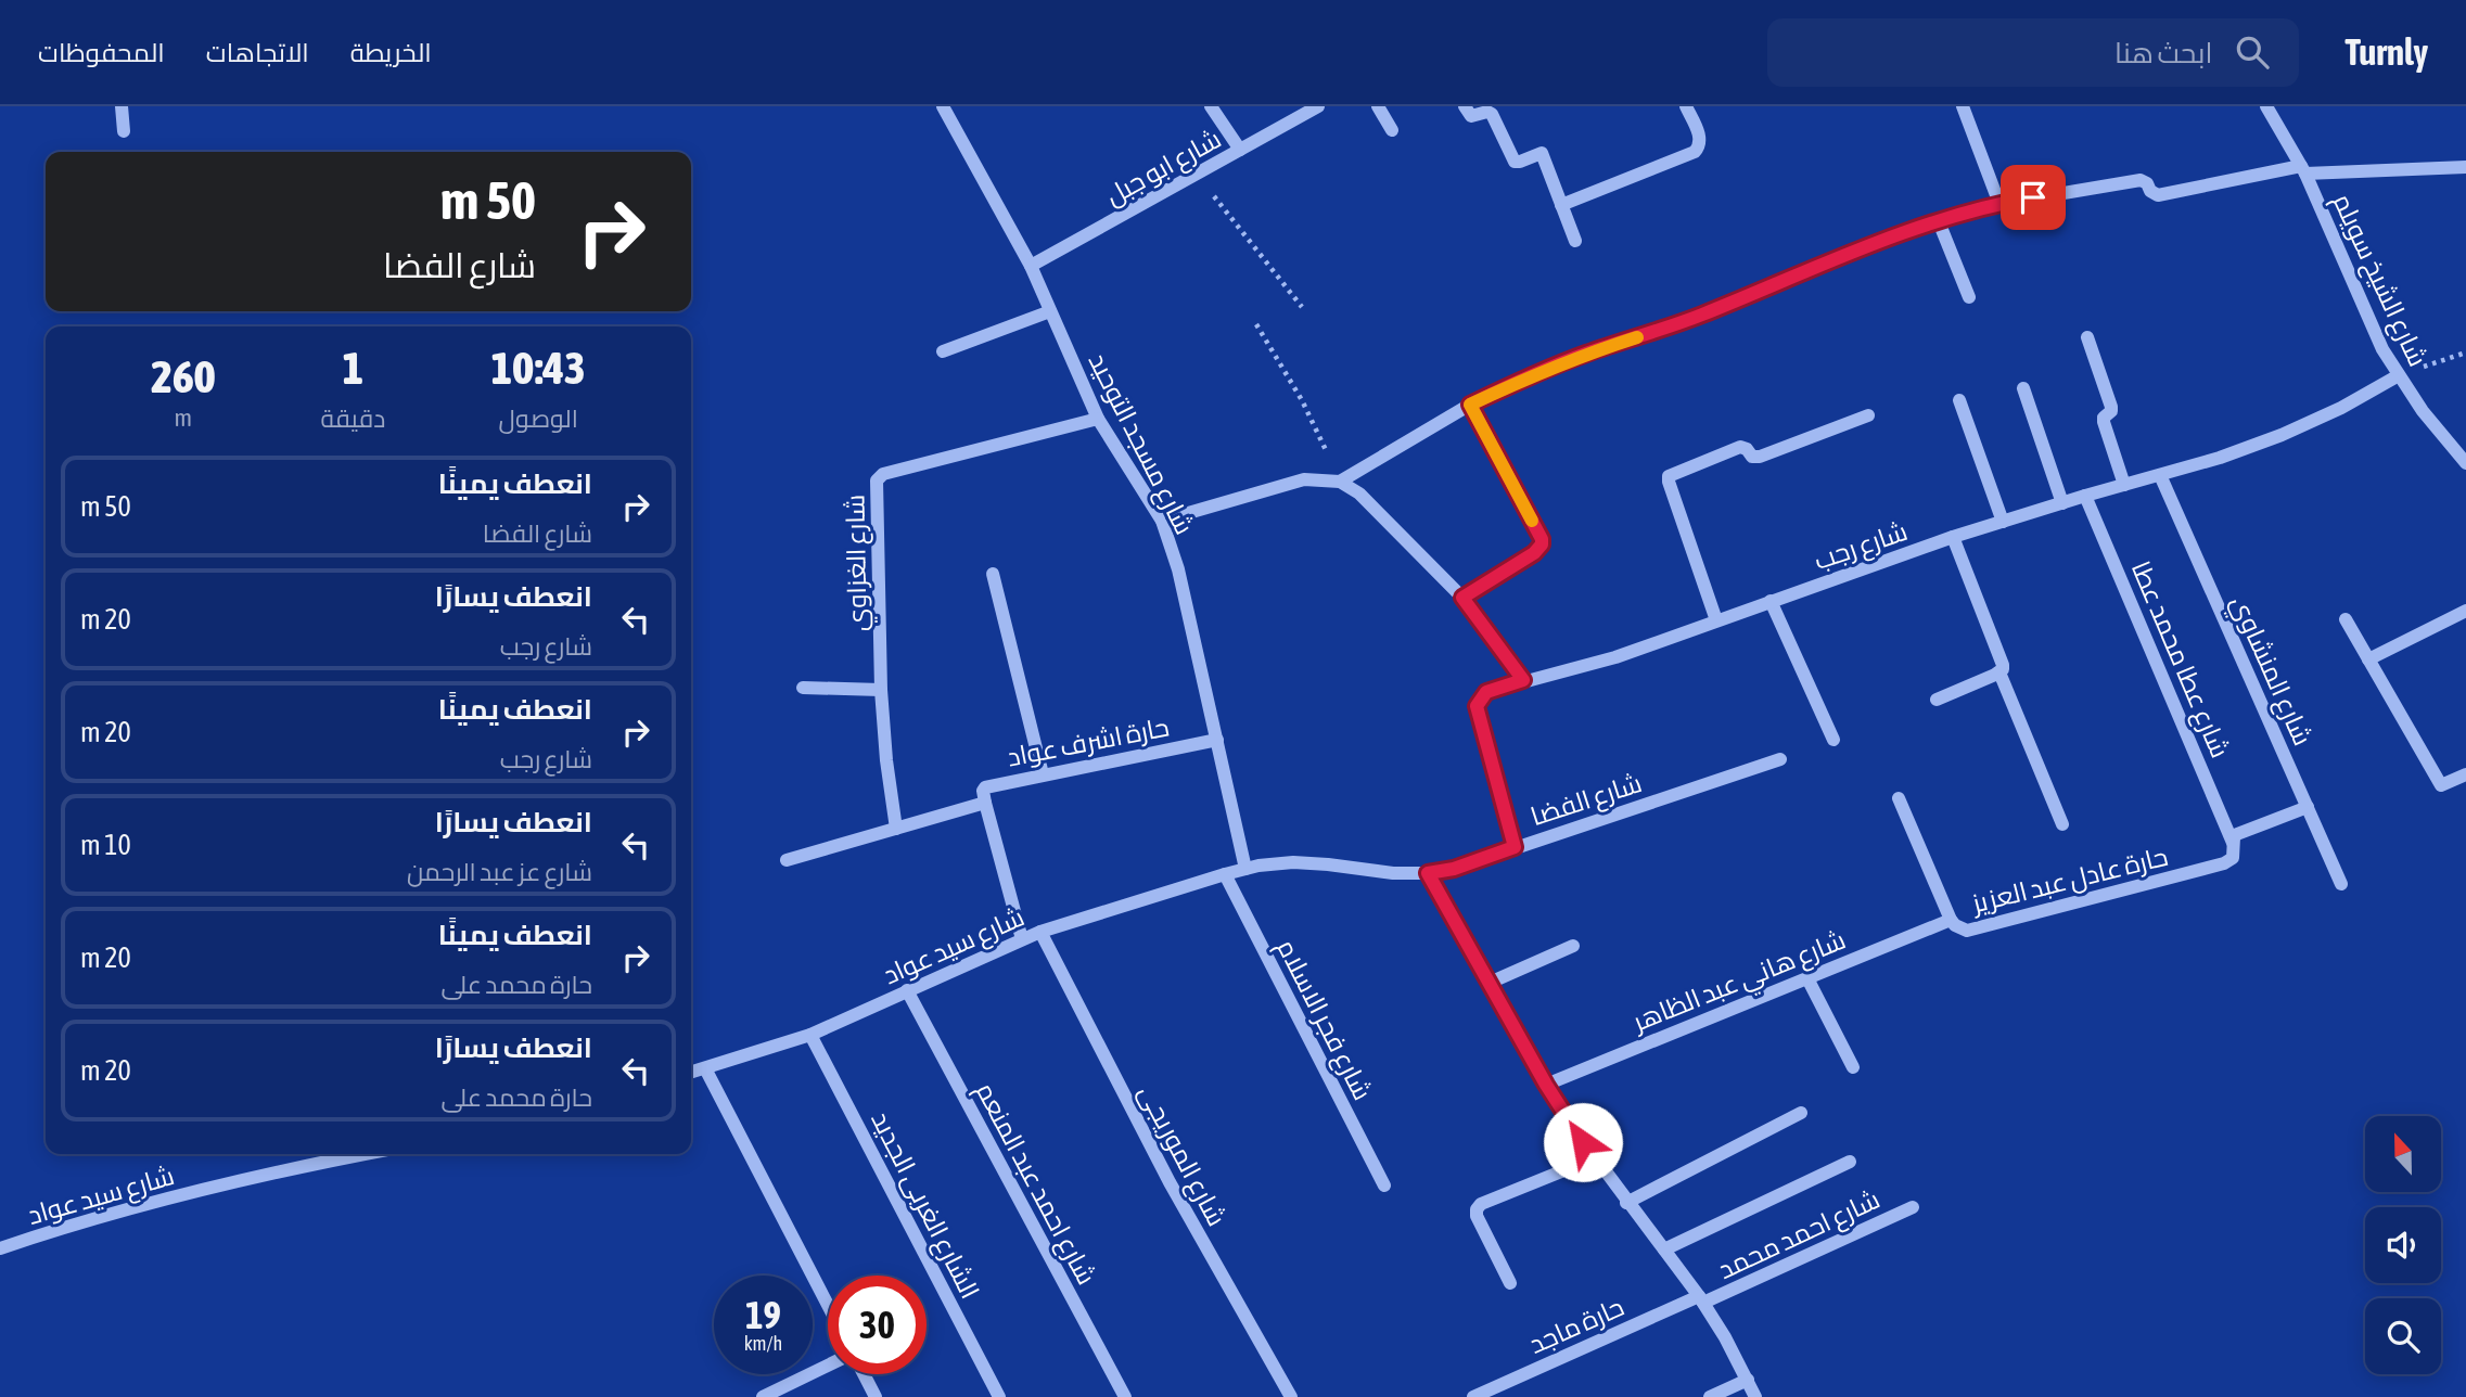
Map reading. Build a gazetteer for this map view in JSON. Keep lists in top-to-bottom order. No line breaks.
{"streets":{"street":["شارع ابو جبل","شارع الشيخ سويلم","شارع مسجد التوحيد","شارع رجب","شارع الغزاوي","شارع عطا محمد عطا","شارع المنشاوي","حارة اشرف عواد","شارع الفضا","حارة عادل عبد العزيز","شارع سيد عواد","شارع هاني عبد الظاهر","شارع فجر الاسلام","شارع الموريجى","شارع احمد عبد المنعم","الشارع الغربى الجديد","شارع احمد محمد","حارة ماجد"]},"crossings":[["شارع ابو جبل","شارع مسجد التوحيد"],["شارع الشيخ سويلم","شارع رجب"],["شارع مسجد التوحيد","شارع الغزاوي"],["شارع مسجد التوحيد","حارة اشرف عواد"],["شارع مسجد التوحيد","شارع الفضا"],["شارع رجب","شارع عطا محمد عطا"],["شارع رجب","شارع المنشاوي"],["شارع رجب","شارع الفضا"],["شارع عطا محمد عطا","حارة عادل عبد العزيز"],["شارع المنشاوي","حارة عادل عبد العزيز"],["شارع الفضا","شارع سيد عواد"],["شارع الفضا","شارع فجر الاسلام"],["حارة عادل عبد العزيز","شارع هاني عبد الظاهر"],["شارع سيد عواد","شارع فجر الاسلام"],["شارع سيد عواد","شارع الموريجى"],["شارع سيد عواد","شارع احمد عبد المنعم"],["شارع سيد عواد","الشارع الغربى الجديد"],["شارع احمد محمد","حارة ماجد"]],"north":"top","page":{"header":"Turnly","search":"ابحث هنا","nav":["الخريطة","الاتجاهات","المحفوظات"],"turn":["50 m","شارع الفضا"],"eta":["10:43","الوصول","1","دقيقة","260","m"],"list":[{"name":"انعطف يمينًا","note":"شارع الفضا","value":"50 m"},{"name":"انعطف يسارًا","note":"شارع رجب","value":"20 m"},{"name":"انعطف يمينًا","note":"شارع رجب","value":"20 m"},{"name":"انعطف يسارًا","note":"شارع عز عبد الرحمن","value":"10 m"},{"name":"انعطف يمينًا","note":"حارة محمد على","value":"20 m"},{"name":"انعطف يسارًا","note":"حارة محمد على","value":"20 m"}],"speed":"19 km/h","limit":"30"}}
